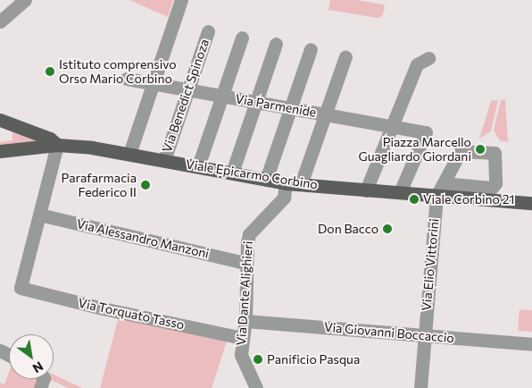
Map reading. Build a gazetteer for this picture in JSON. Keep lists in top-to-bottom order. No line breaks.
{"streets":{"main road":["Viale Epicarmo Corbino"],"street":["Via Benedict Spinoza","Via Parmenide","Via Alessandro Manzoni","Via Elio Vittorini","Via Dante Alighieri","Via Torquato Tasso","Via Giovanni Boccaccio"]},"crossings":[["Via Benedict Spinoza","Via Parmenide"],["Via Benedict Spinoza","Viale Epicarmo Corbino"],["Via Parmenide","Viale Epicarmo Corbino"],["Viale Epicarmo Corbino","Via Elio Vittorini"],["Viale Epicarmo Corbino","Via Dante Alighieri"],["Via Alessandro Manzoni","Via Dante Alighieri"],["Via Alessandro Manzoni","Via Torquato Tasso"],["Via Elio Vittorini","Via Giovanni Boccaccio"],["Via Dante Alighieri","Via Torquato Tasso"],["Via Dante Alighieri","Via Giovanni Boccaccio"]],"places":["Istituto comprensivo Orso Mario Corbino","Piazza Marcello Guagliardo Giordani","Parafarmacia Federico II","Viale Corbino 21","Don Bacco","Panificio Pasqua"],"north":"bottom right"}
